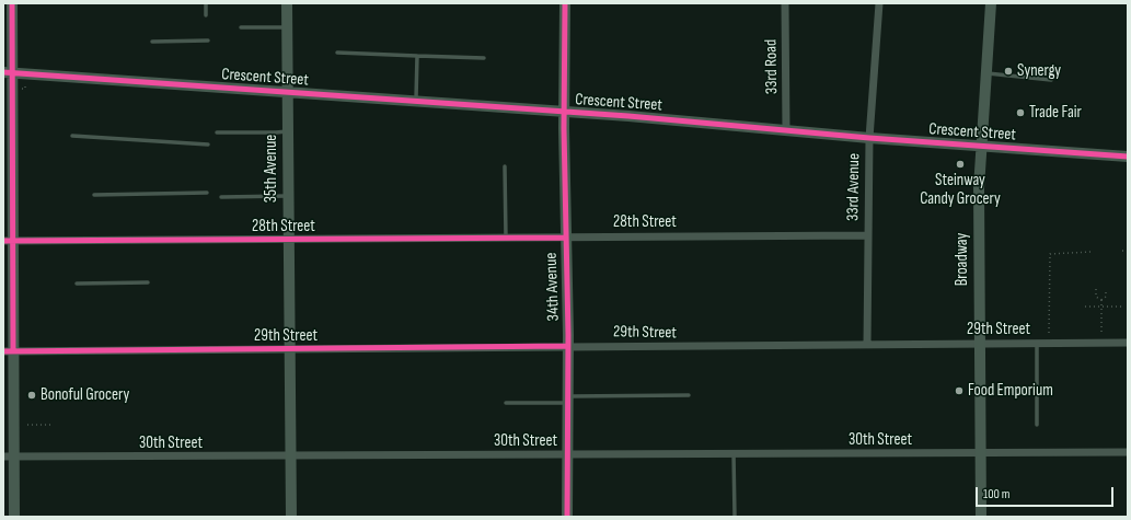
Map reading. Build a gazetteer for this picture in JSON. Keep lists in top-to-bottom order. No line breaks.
{"streets":{"street":["33rd Road","Crescent Street","35th Avenue","33rd Avenue","28th Street","Broadway","34th Avenue","29th Street","30th Street"]},"crossings":[["33rd Road","Crescent Street"],["Crescent Street","35th Avenue"],["Crescent Street","33rd Avenue"],["Crescent Street","Broadway"],["Crescent Street","34th Avenue"],["35th Avenue","28th Street"],["35th Avenue","29th Street"],["35th Avenue","30th Street"],["33rd Avenue","28th Street"],["33rd Avenue","29th Street"],["28th Street","34th Avenue"],["Broadway","29th Street"],["Broadway","30th Street"],["34th Avenue","29th Street"],["34th Avenue","30th Street"]],"places":["Synergy","Trade Fair","Steinway Candy Grocery","Food Emporium","Bonoful Grocery"],"scale_bar":"100 m"}
